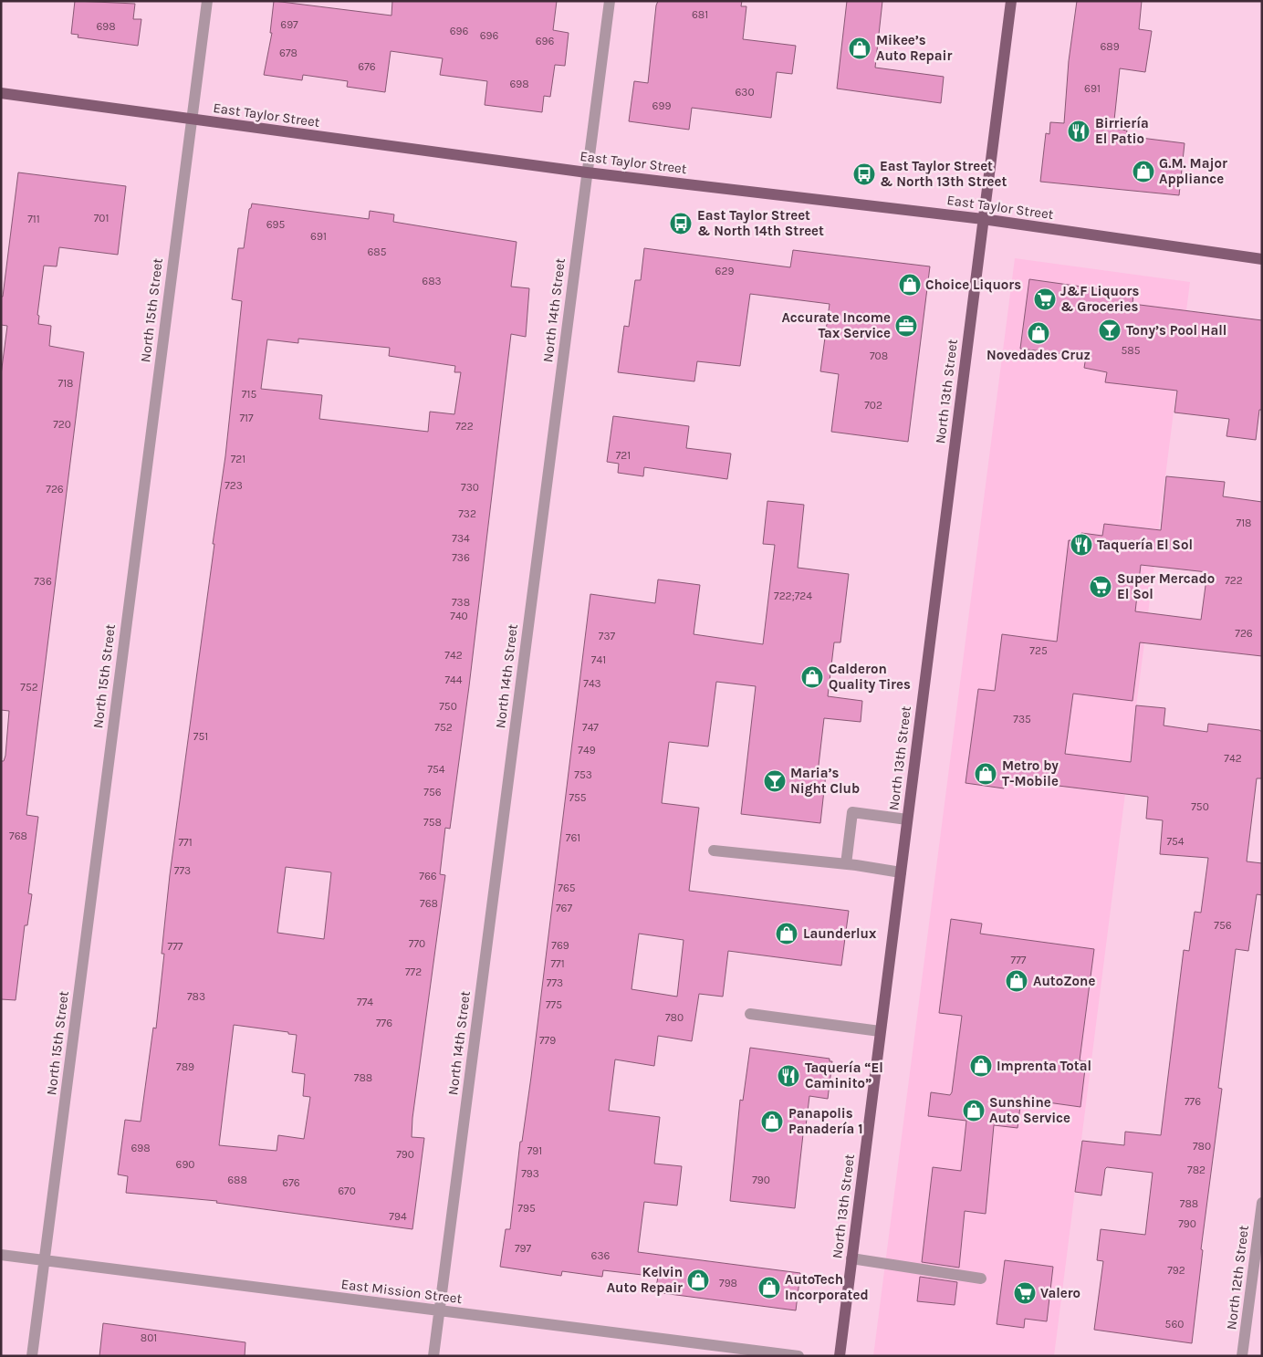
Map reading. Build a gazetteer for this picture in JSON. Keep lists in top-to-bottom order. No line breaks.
{"streets":{"main road":["East Taylor Street","North 13th Street"],"street":["North 15th Street","North 14th Street","North 12th Street","East Mission Street"]},"crossings":[["East Taylor Street","North 15th Street"],["East Taylor Street","North 14th Street"],["East Taylor Street","North 13th Street"],["North 15th Street","East Mission Street"],["North 14th Street","East Mission Street"]],"places":{"shop":["Mikee’s Auto Repair","G.M. Major Appliance","Choice Liquors","Novedades Cruz","Calderon Quality Tires","Metro by T-Mobile","Launderlux","AutoZone","Imprenta Total","Sunshine Auto Service","Panapolis Panadería 1","Kelvin Auto Repair","AutoTech Incorporated"],"restaurant":["Birriería El Patio","Taquería El Sol","Taquería “El Caminito”"],"bus stop":["East Taylor Street & North 13th Street","East Taylor Street & North 14th Street"],"supermarket":["J&F Liquors & Groceries","Super Mercado El Sol","Valero"],"office":["Accurate Income Tax Service"],"bar":["Tony’s Pool Hall","Maria’s Night Club"]},"house_numbers":["681","697","698","696","696","696","689","678","676","698","691","630","699","701","711","695","691","685","629","683","585","708","718","715","702","717","720","722","721","721","723","730","726","732","718","734","736","722","736","722;724","738","740","726","737","725","742","741","744","743","752","750","735","752","747","751","749","742","754","753","756","755","750","758","768","761","754","771","773","766","765","768","767","756","770","769","777","777","771","772","773","783","774","775","780","776","779","789","788","776","780","698","791","790","690","782","793","688","790","676","670","788","795","794","790","797","636","792","798","560","801"]}
